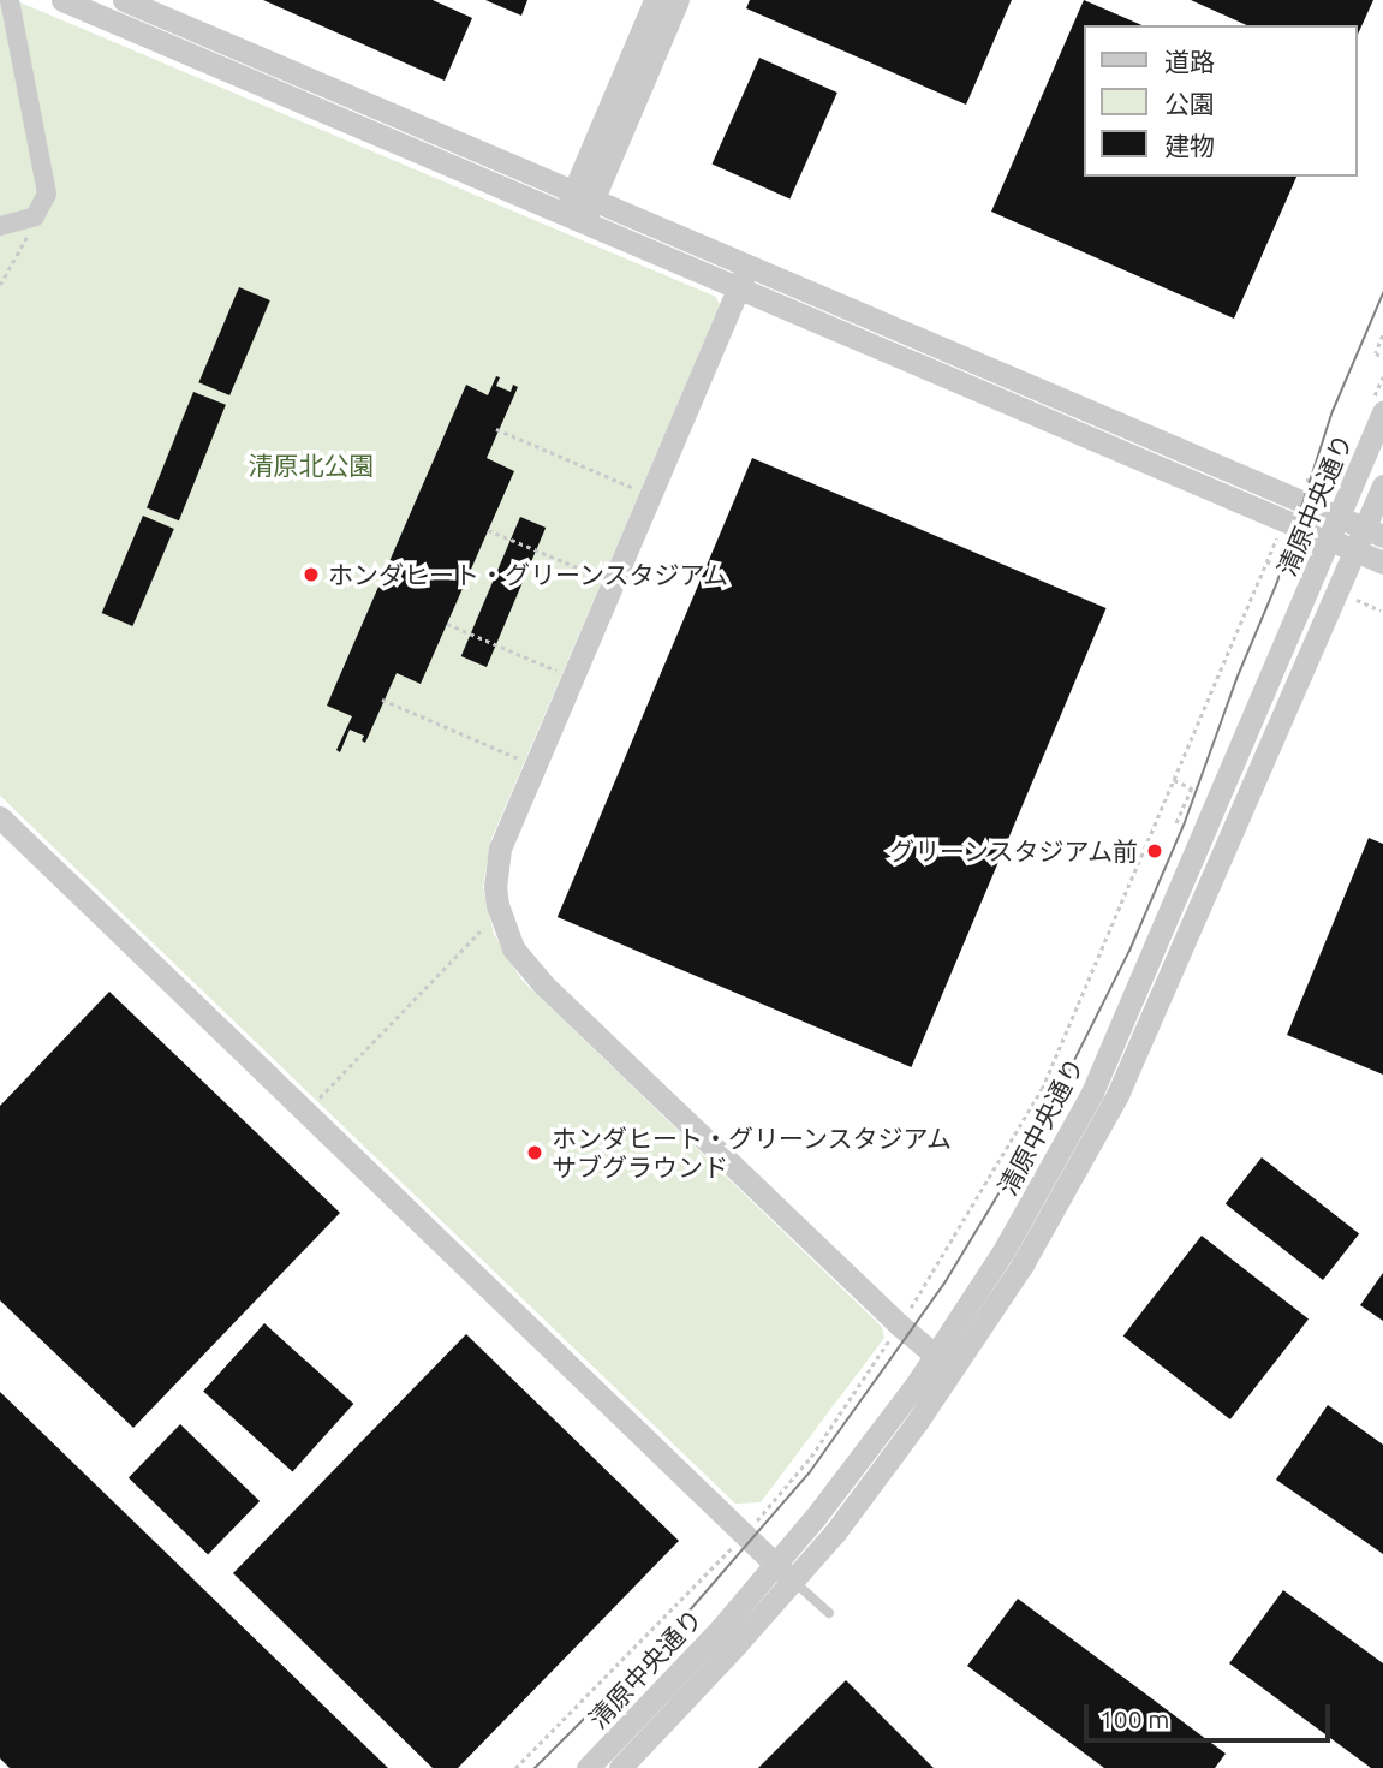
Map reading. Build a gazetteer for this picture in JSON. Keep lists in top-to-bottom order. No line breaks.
{"streets":{"street":["清原中央通り"]},"parks":["清原北公園"],"places":["ホンダヒート・グリーンスタジアム","グリーンスタジアム前","ホンダヒート・グリーンスタジアム サブグラウンド"],"legend":["道路","公園","建物"],"scale_bar":"100 m"}
